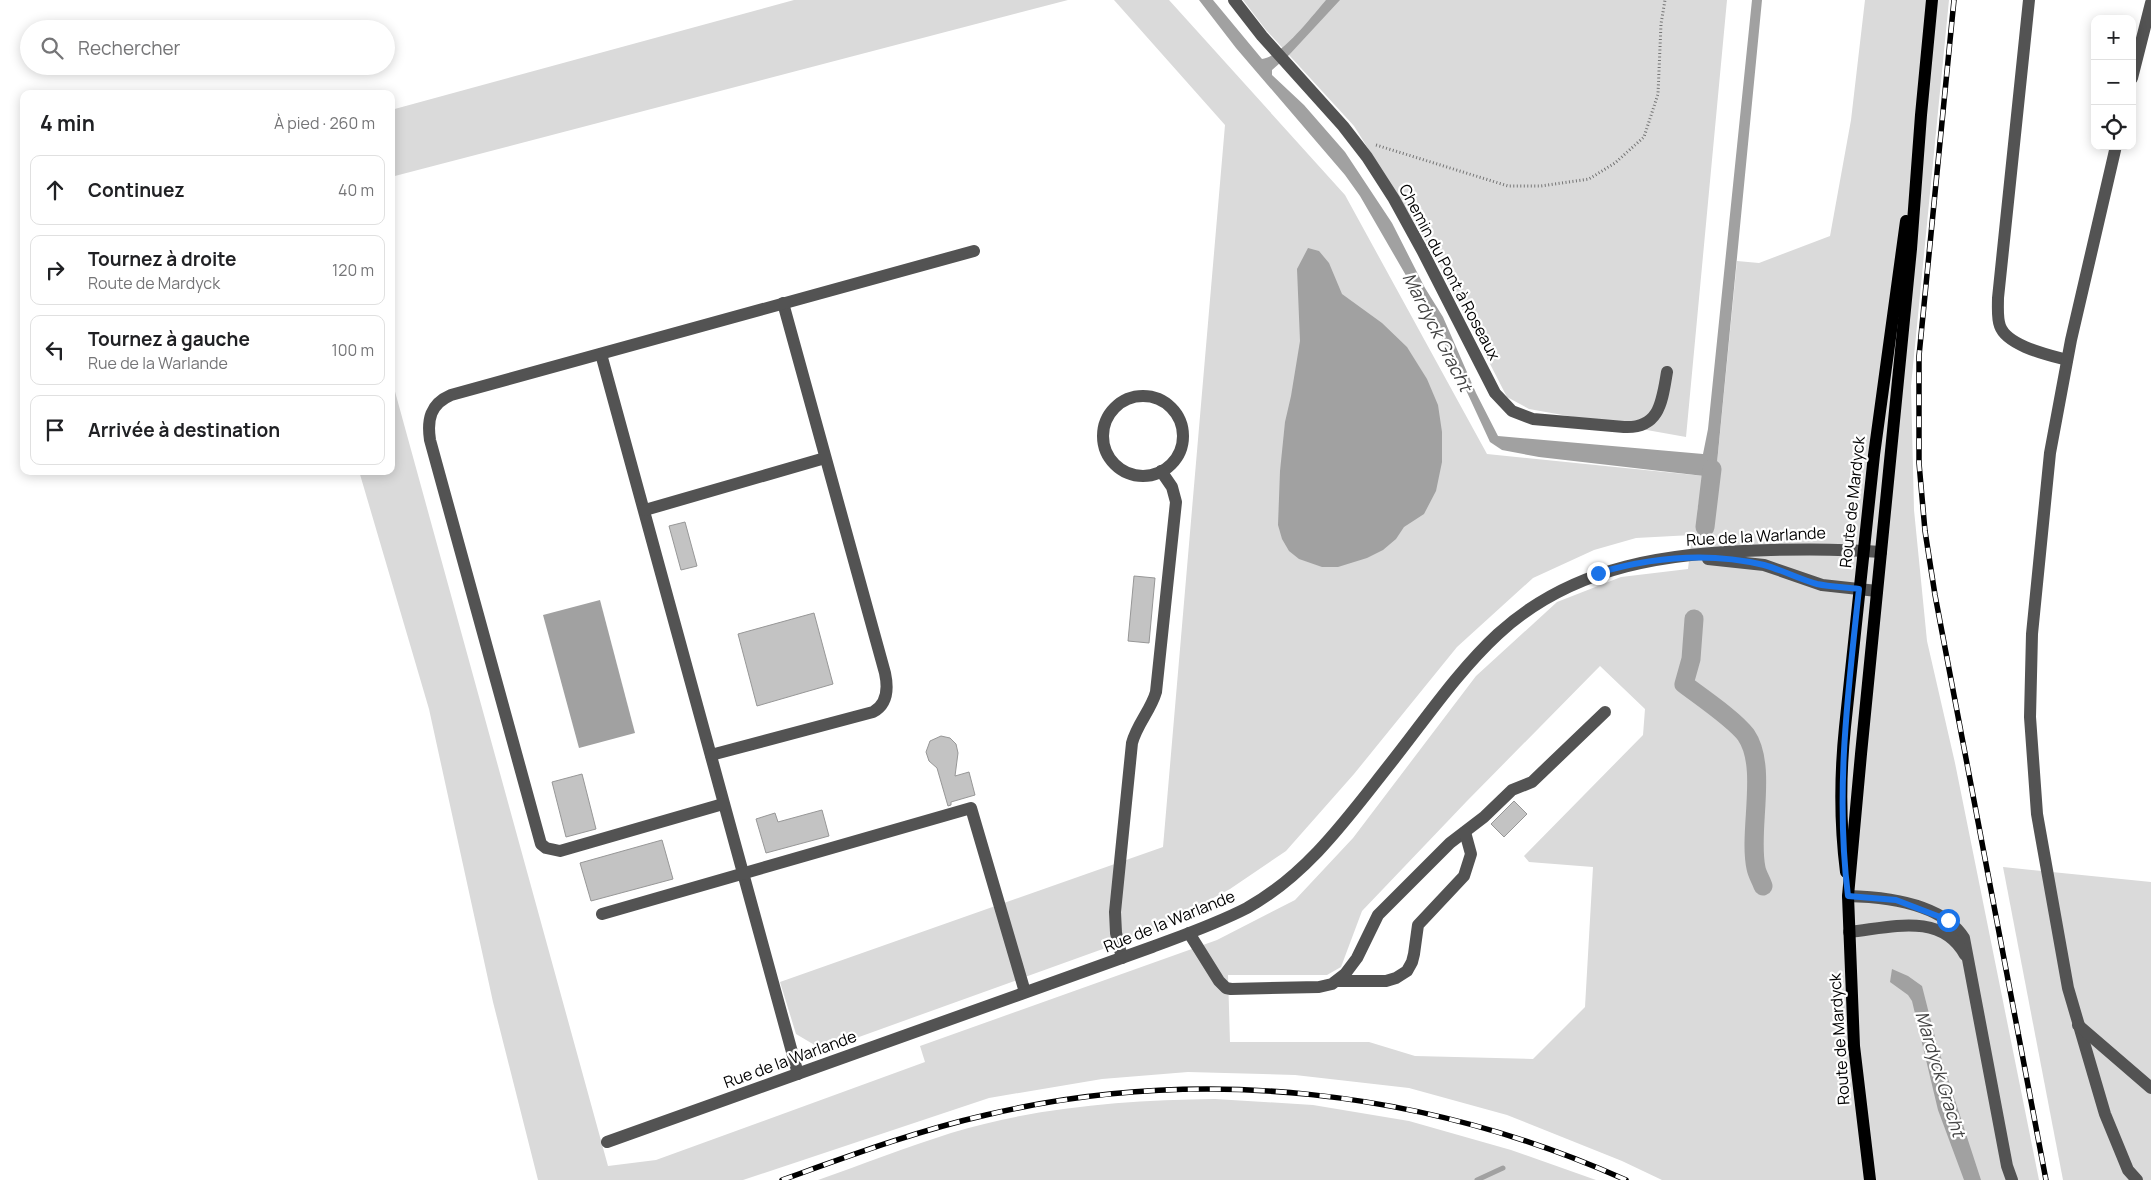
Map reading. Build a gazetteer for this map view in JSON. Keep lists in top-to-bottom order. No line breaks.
{"streets":{"main road":["Route de Mardyck"],"street":["Chemin du Pont à Roseaux","Rue de la Warlande"]},"crossings":[["Route de Mardyck","Rue de la Warlande"]],"water":["Mardyck Gracht"],"page":{"map_buttons":["+","−"],"search":"Rechercher","heading":["4 min","À pied · 260 m"],"list":[["Continuez","40 m"],["Tournez à droite","Route de Mardyck","120 m"],["Tournez à gauche","Rue de la Warlande","100 m"],"Arrivée à destination"]}}
